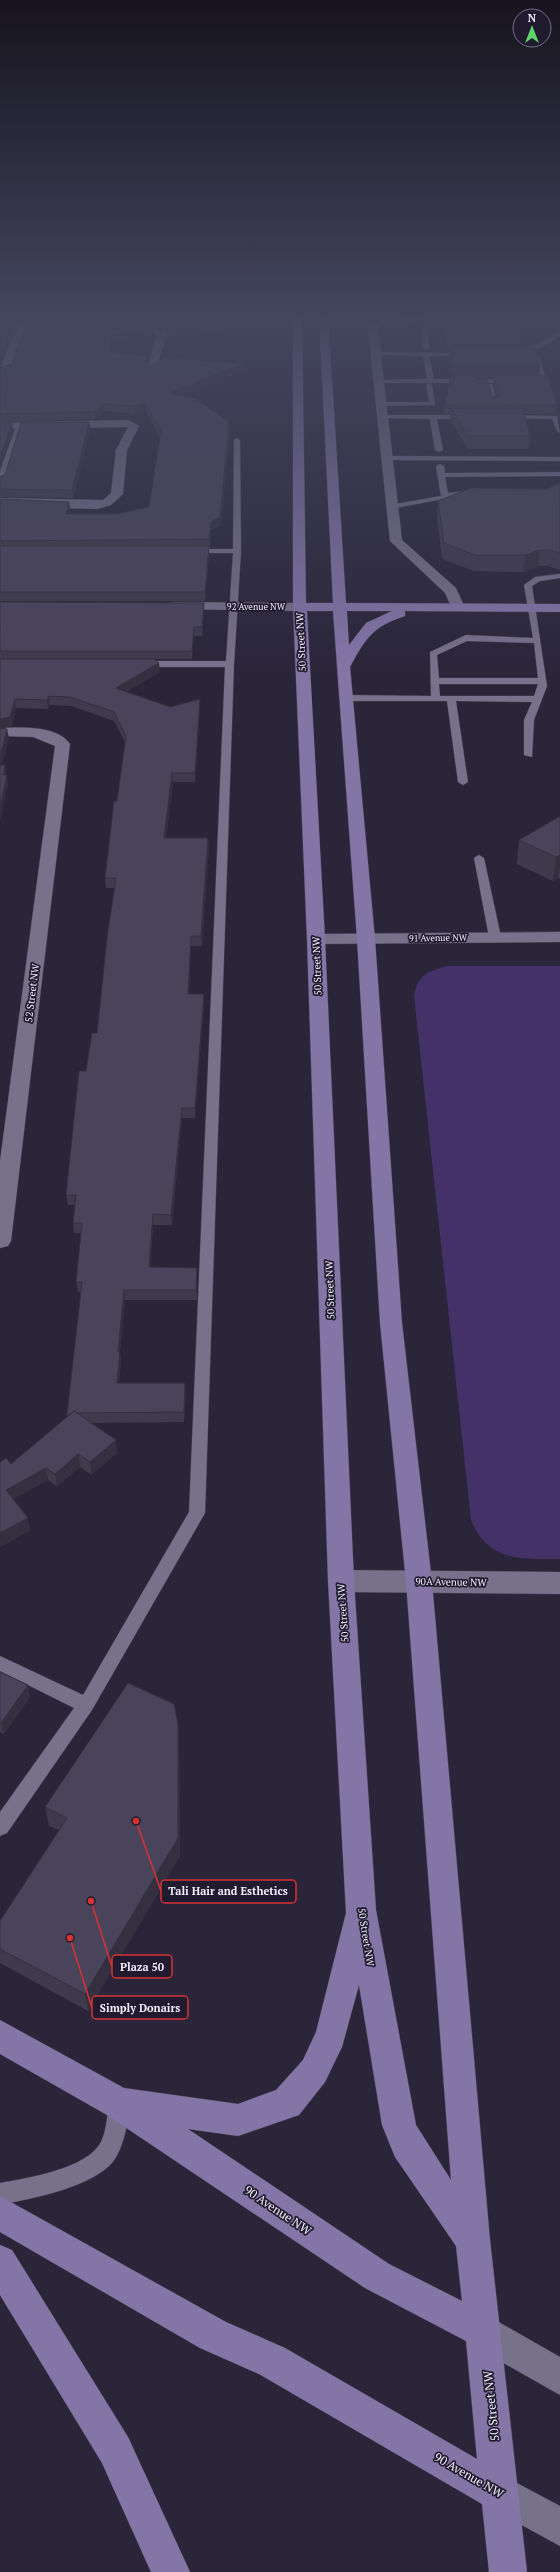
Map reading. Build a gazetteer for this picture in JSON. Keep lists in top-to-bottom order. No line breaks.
{"streets":{"main road":["92 Avenue NW","50 Street NW","90 Avenue NW"],"street":["91 Avenue NW","52 Street NW","90A Avenue NW"]},"crossings":[["92 Avenue NW","50 Street NW"],["50 Street NW","91 Avenue NW"],["50 Street NW","90A Avenue NW"],["50 Street NW","90 Avenue NW"]],"places":["Tali Hair and Esthetics","Plaza 50","Simply Donairs"],"north":"top"}
